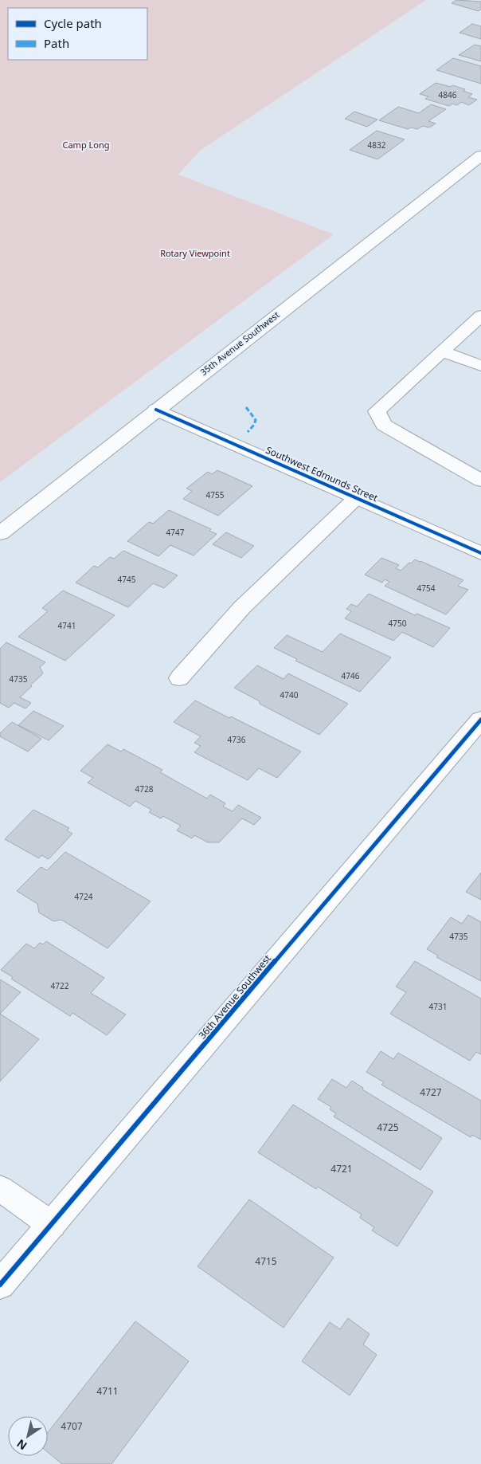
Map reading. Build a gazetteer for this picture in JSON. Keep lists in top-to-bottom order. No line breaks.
{"streets":{"street":["35th Avenue Southwest","Southwest Edmunds Street","36th Avenue Southwest"]},"crossings":[["35th Avenue Southwest","Southwest Edmunds Street"]],"parks":["Camp Long","Rotary Viewpoint"],"house_numbers":["4846","4832","4755","4747","4745","4754","4750","4741","4746","4735","4740","4736","4728","4724","4735","4722","4731","4727","4725","4721","4715","4711","4707"],"legend":["Cycle path","Path"],"north":"bottom left"}
